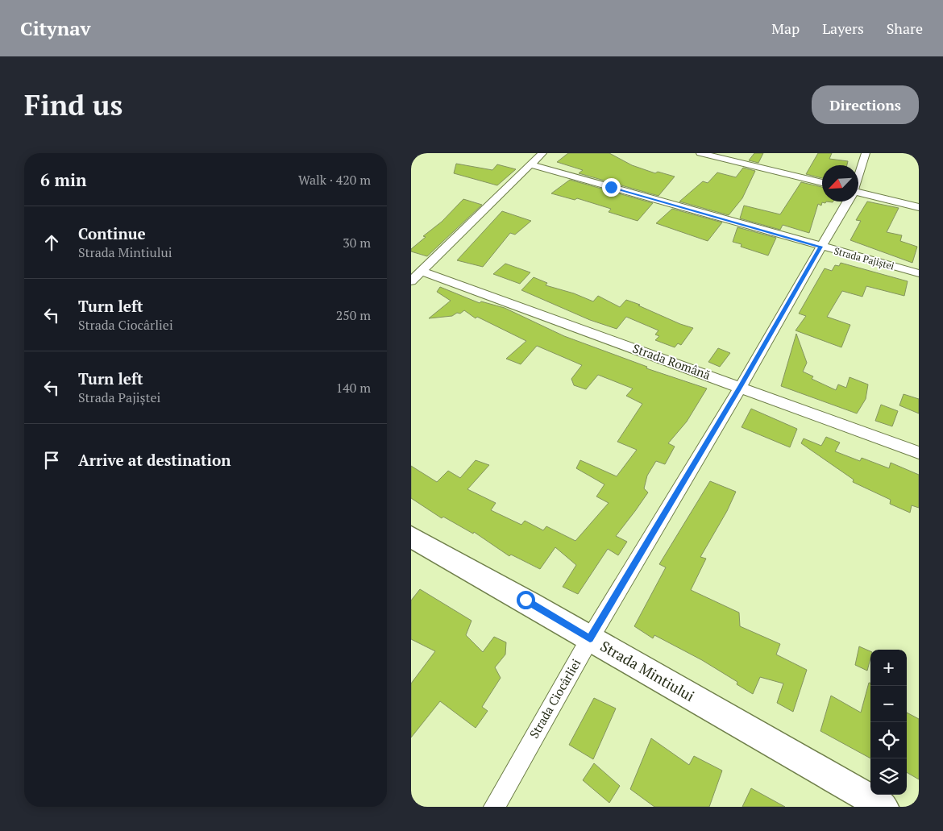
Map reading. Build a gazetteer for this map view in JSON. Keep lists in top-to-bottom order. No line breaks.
{"streets":{"main road":["Strada Mintiului"],"street":["Strada Pajiștei","Strada Română","Strada Ciocârliei"]},"crossings":[["Strada Pajiștei","Strada Ciocârliei"],["Strada Română","Strada Ciocârliei"],["Strada Mintiului","Strada Ciocârliei"]],"north":"bottom left","page":{"header":"Citynav","nav":["Map","Layers","Share"],"buttons":"Directions","title":"Find us","heading":["6 min","Walk · 420 m"],"list":[["Continue","Strada Mintiului","30 m"],["Turn left","Strada Ciocârliei","250 m"],["Turn left","Strada Pajiștei","140 m"],"Arrive at destination"],"map_buttons":["+","−"]}}
